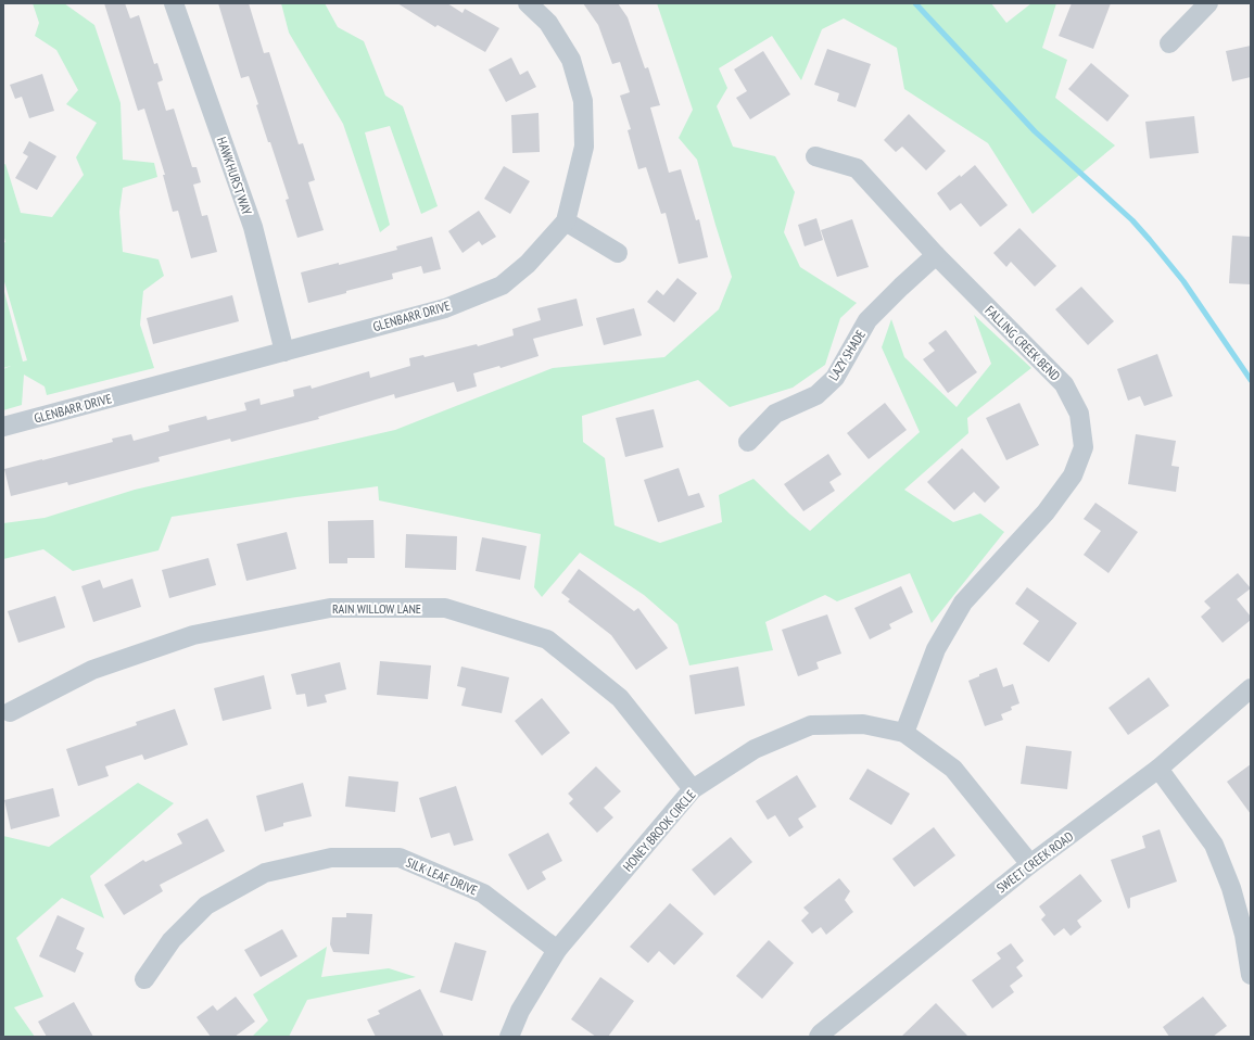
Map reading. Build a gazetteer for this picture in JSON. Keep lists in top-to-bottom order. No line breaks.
{"streets":{"street":["HAWKHURST WAY","GLENBARR DRIVE","FALLING CREEK BEND","LAZY SHADE","RAIN WILLOW LANE","HONEY BROOK CIRCLE","SWEET CREEK ROAD","SILK LEAF DRIVE"]},"crossings":[["HAWKHURST WAY","GLENBARR DRIVE"],["FALLING CREEK BEND","LAZY SHADE"],["FALLING CREEK BEND","HONEY BROOK CIRCLE"],["RAIN WILLOW LANE","HONEY BROOK CIRCLE"],["HONEY BROOK CIRCLE","SWEET CREEK ROAD"],["HONEY BROOK CIRCLE","SILK LEAF DRIVE"]]}
